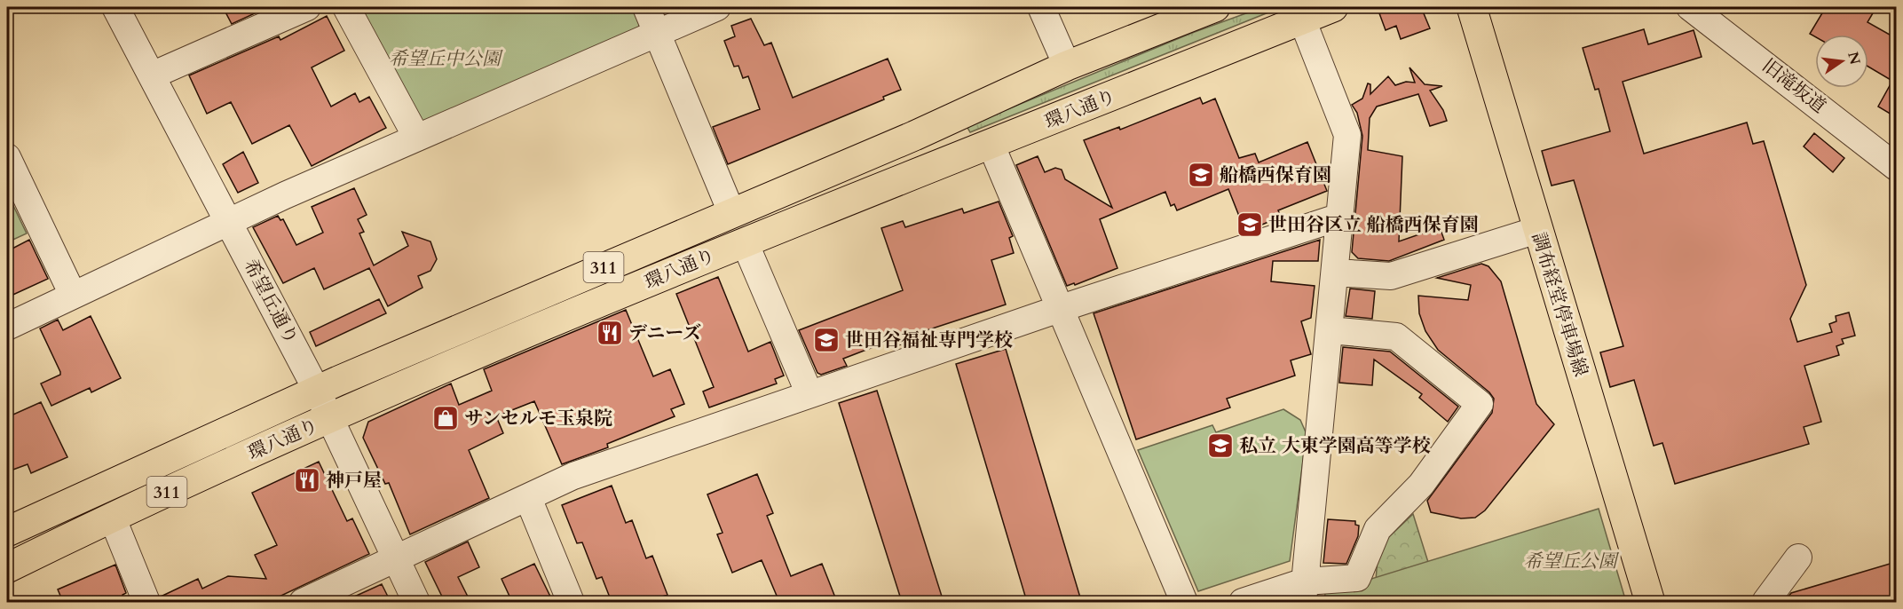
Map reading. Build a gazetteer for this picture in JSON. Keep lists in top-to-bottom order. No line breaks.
{"streets":{"main road":["環八通り","311","調布経堂停車場線"],"street":["旧滝坂道","希望丘通り"]},"crossings":[["環八通り","希望丘通り"]],"parks":["希望丘中公園","希望丘公園"],"places":{"school or university":["船橋西保育園","世田谷区立 船橋西保育園","世田谷福祉専門学校","私立 大東学園高等学校"],"restaurant":["デニーズ","神戸屋"],"shop":["サンセルモ玉泉院"]},"north":"right"}
